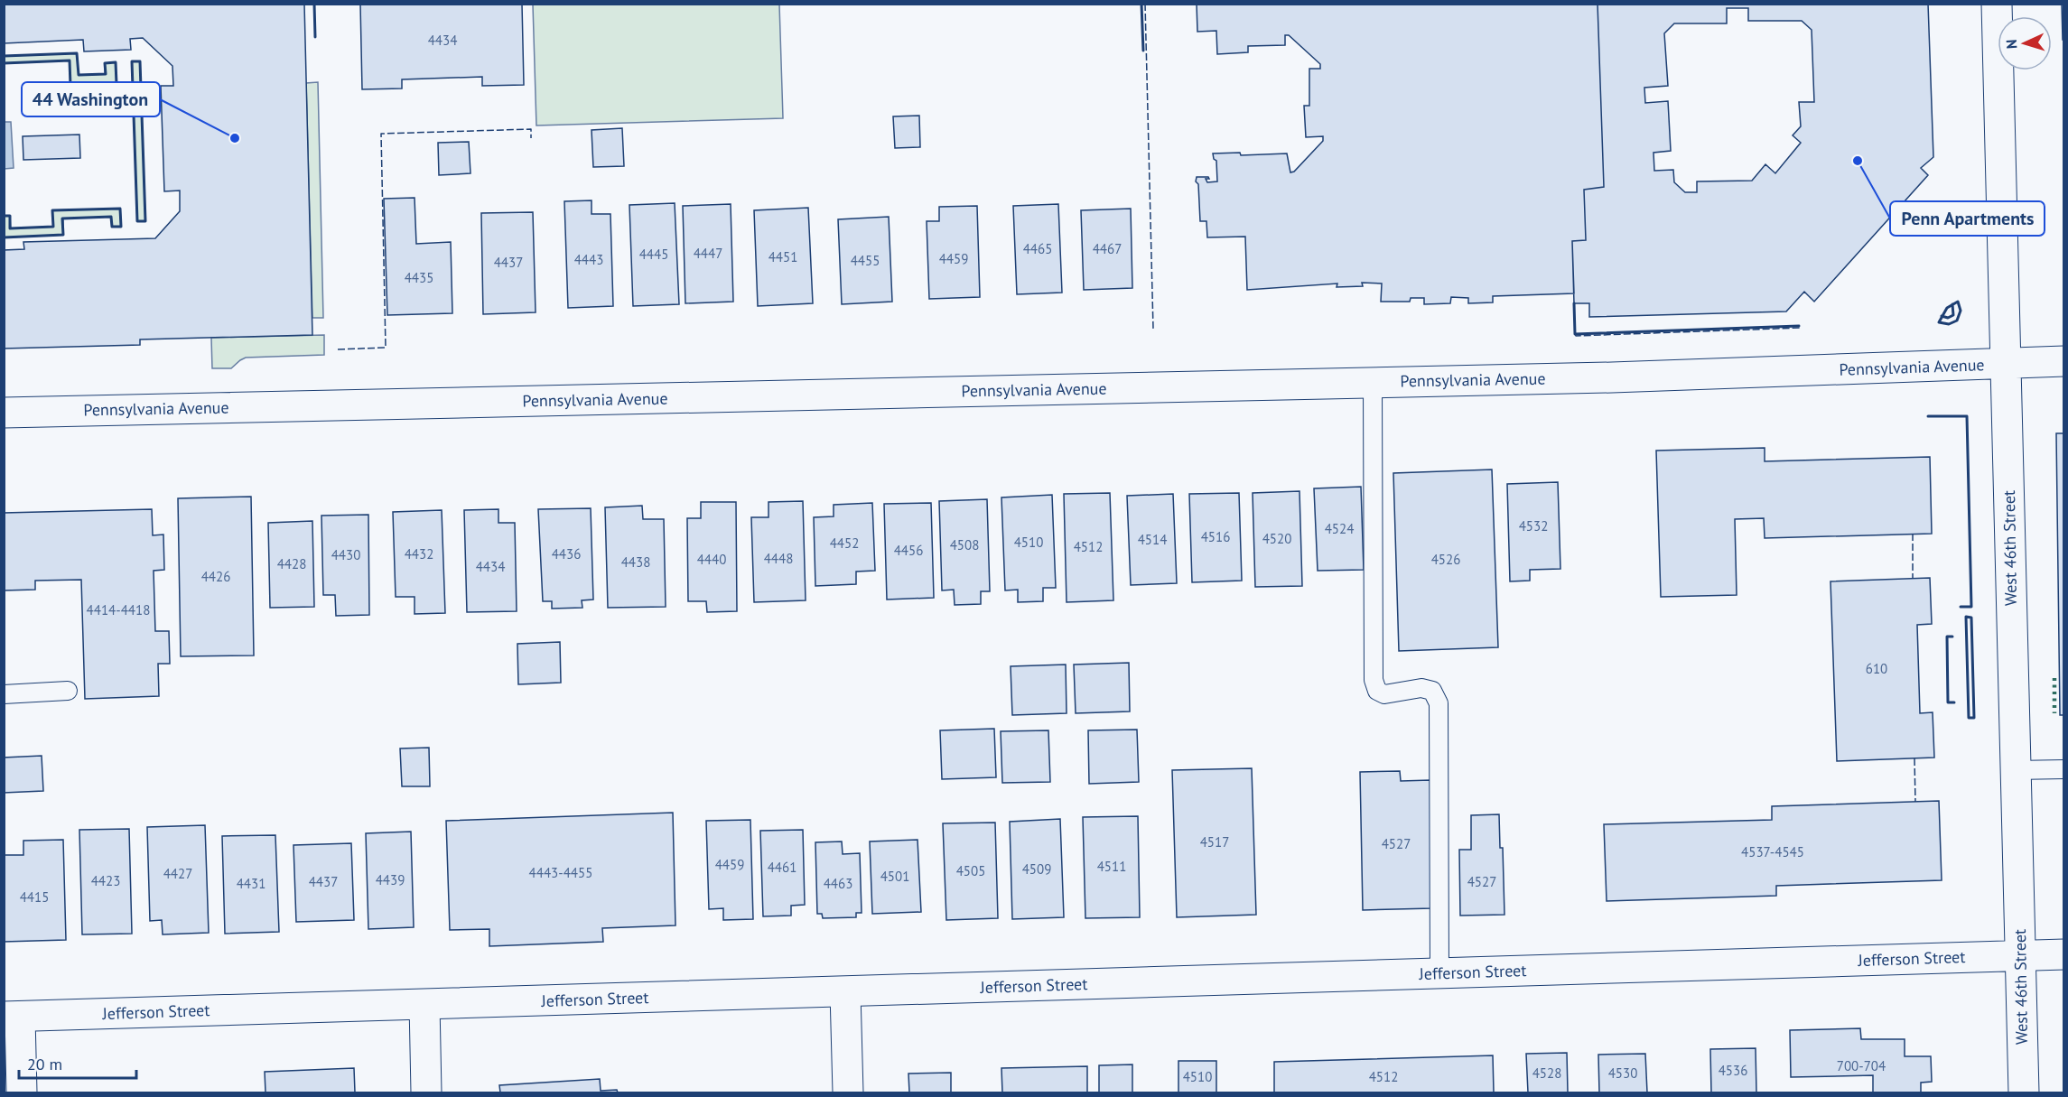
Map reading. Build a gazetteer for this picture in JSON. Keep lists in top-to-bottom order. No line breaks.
{"streets":{"street":["Pennsylvania Avenue","West 46th Street","Jefferson Street"]},"crossings":[["Pennsylvania Avenue","West 46th Street"],["West 46th Street","Jefferson Street"]],"places":["44 Washington","Penn Apartments"],"house_numbers":["4434","4465","4467","4447","4445","4451","4459","4443","4455","4437","4435","4532","4524","4516","4520","4514","4510","4452","4508","4512","4456","4432","4436","4430","4448","4440","4526","4438","4428","4434","4426","4414-4418","610","4517","4527","4537-4545","4459","4511","4461","4509","4505","4443-4455","4427","4501","4439","4423","4437","4527","4431","4463","4415","700-704","4536","4528","4530","4510","4512"],"scale_bar":"20 m","north":"left"}
